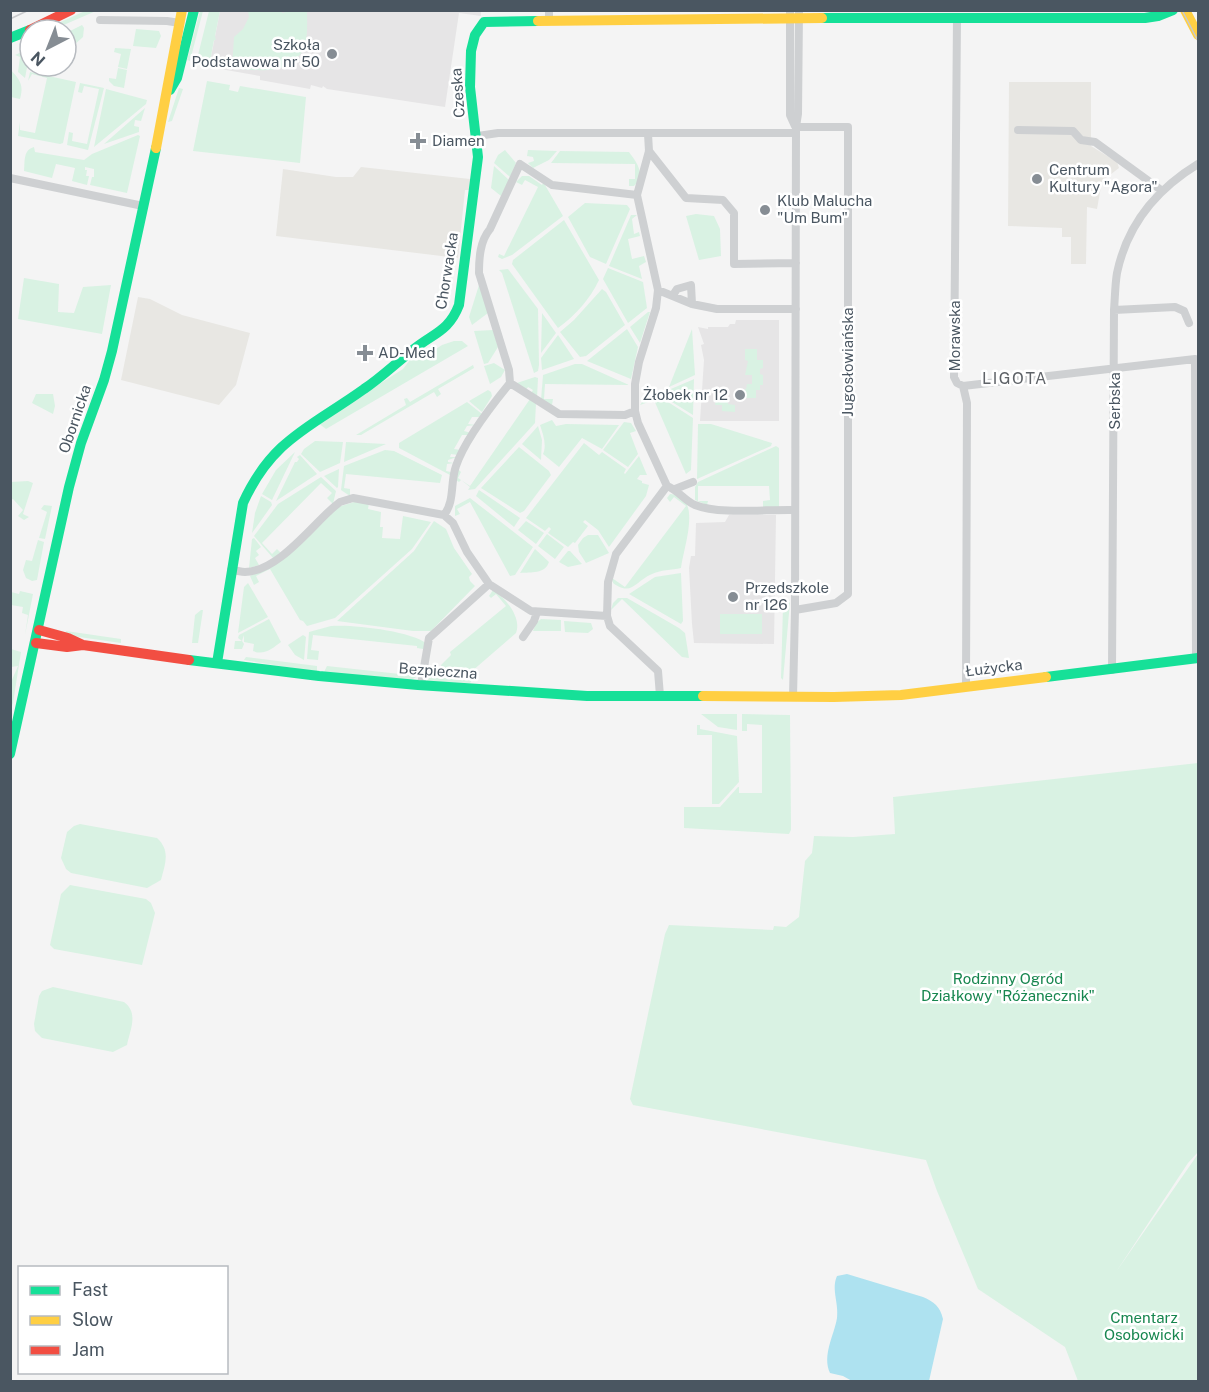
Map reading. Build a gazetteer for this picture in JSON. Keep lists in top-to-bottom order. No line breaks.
{"streets":{"street":["Czeska","Chorwacka","Morawska","Jugosłowiańska","Serbska","Obornicka","Łużycka","Bezpieczna"]},"crossings":[["Czeska","Chorwacka"],["Czeska","Morawska"],["Chorwacka","Bezpieczna"],["Morawska","Łużycka"],["Serbska","Łużycka"],["Obornicka","Bezpieczna"],["Łużycka","Bezpieczna"]],"districts":["LIGOTA"],"parks":["Rodzinny Ogród Działkowy \"Różanecznik\"","Cmentarz Osobowicki"],"places":{"other":["Szkoła Podstawowa nr 50","Centrum Kultury \"Agora\"","Klub Malucha \"Um Bum\"","Żłobek nr 12","Przedszkole nr 126"],"health":["Diamen","AD-Med"]},"legend":["Fast","Slow","Jam"],"north":"bottom left"}
